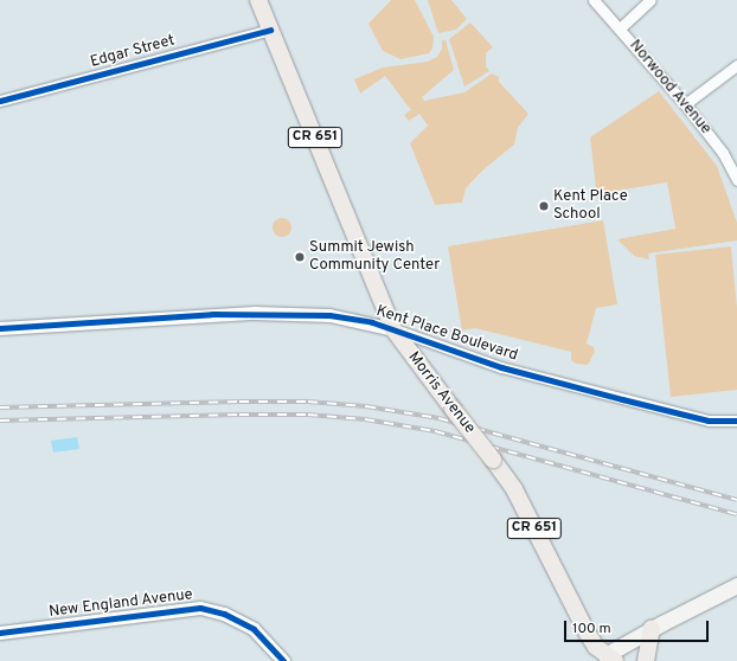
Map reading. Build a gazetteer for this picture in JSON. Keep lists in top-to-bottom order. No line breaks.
{"streets":{"main road":["CR 651","Morris Avenue"],"street":["Edgar Street","Norwood Avenue","Kent Place Boulevard","New England Avenue"]},"crossings":[["Edgar Street","Morris Avenue"],["Kent Place Boulevard","Morris Avenue"]],"places":["Kent Place School","Summit Jewish Community Center"],"scale_bar":"100 m"}
